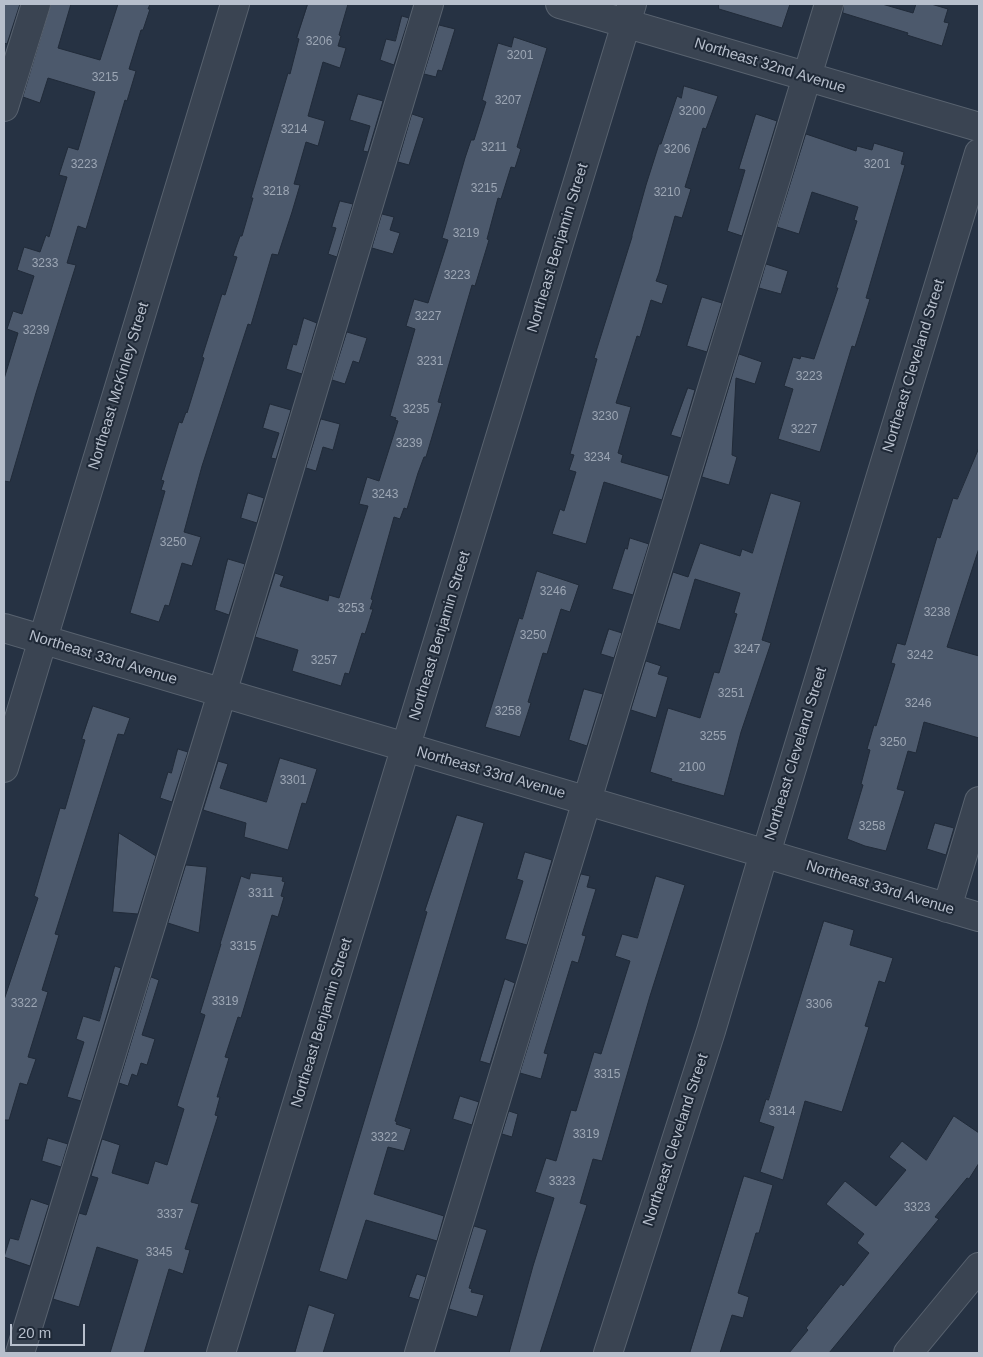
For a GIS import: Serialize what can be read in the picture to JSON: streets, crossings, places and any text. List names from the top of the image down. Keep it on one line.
{"streets":{"street":["Northeast 32nd Avenue","Northeast Benjamin Street","Northeast Cleveland Street","Northeast McKinley Street","Northeast 33rd Avenue"]},"crossings":[["Northeast 32nd Avenue","Northeast Benjamin Street"],["Northeast Benjamin Street","Northeast 33rd Avenue"],["Northeast Cleveland Street","Northeast 33rd Avenue"],["Northeast McKinley Street","Northeast 33rd Avenue"]],"house_numbers":["3206","3201","3215","3207","3200","3214","3211","3206","3223","3201","3215","3218","3210","3219","3233","3223","3227","3239","3231","3223","3235","3230","3227","3239","3234","3243","3250","3246","3253","3238","3250","3247","3242","3257","3251","3246","3258","3255","3250","2100","3301","3258","3311","3315","3319","3322","3306","3315","3314","3319","3322","3323","3323","3337","3345"],"scale_bar":"20 m"}
